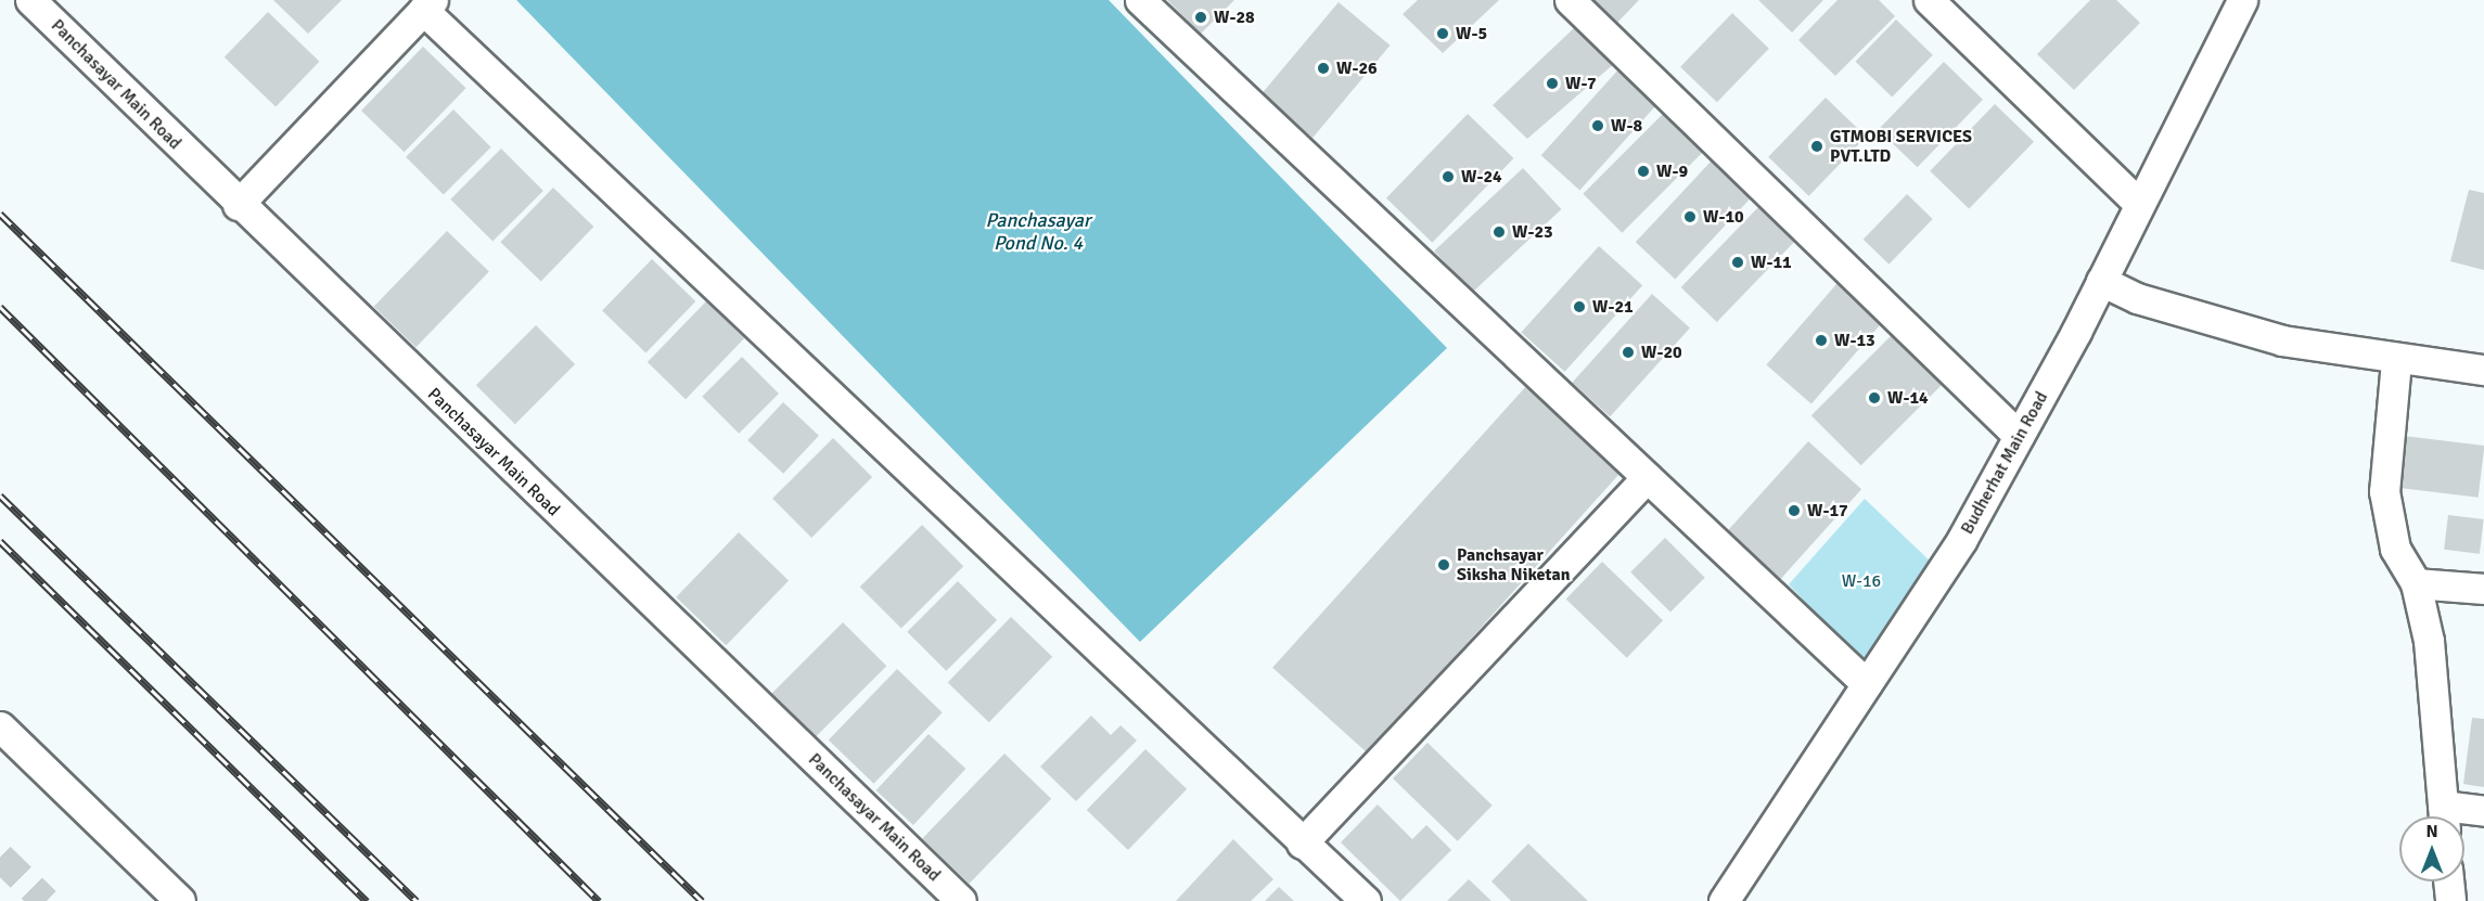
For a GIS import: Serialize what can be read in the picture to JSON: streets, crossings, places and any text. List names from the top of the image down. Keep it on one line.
{"streets":{"street":["Panchasayar Main Road","Budherhat Main Road"]},"water":["Panchasayar Pond No. 4"],"parks":["W-16"],"places":["W-28","W-5","W-26","W-7","W-8","GTMOBI SERVICES PVT.LTD","W-9","W-24","W-10","W-23","W-11","W-21","W-13","W-20","W-14","W-17","Panchsayar Siksha Niketan"],"north":"top"}
